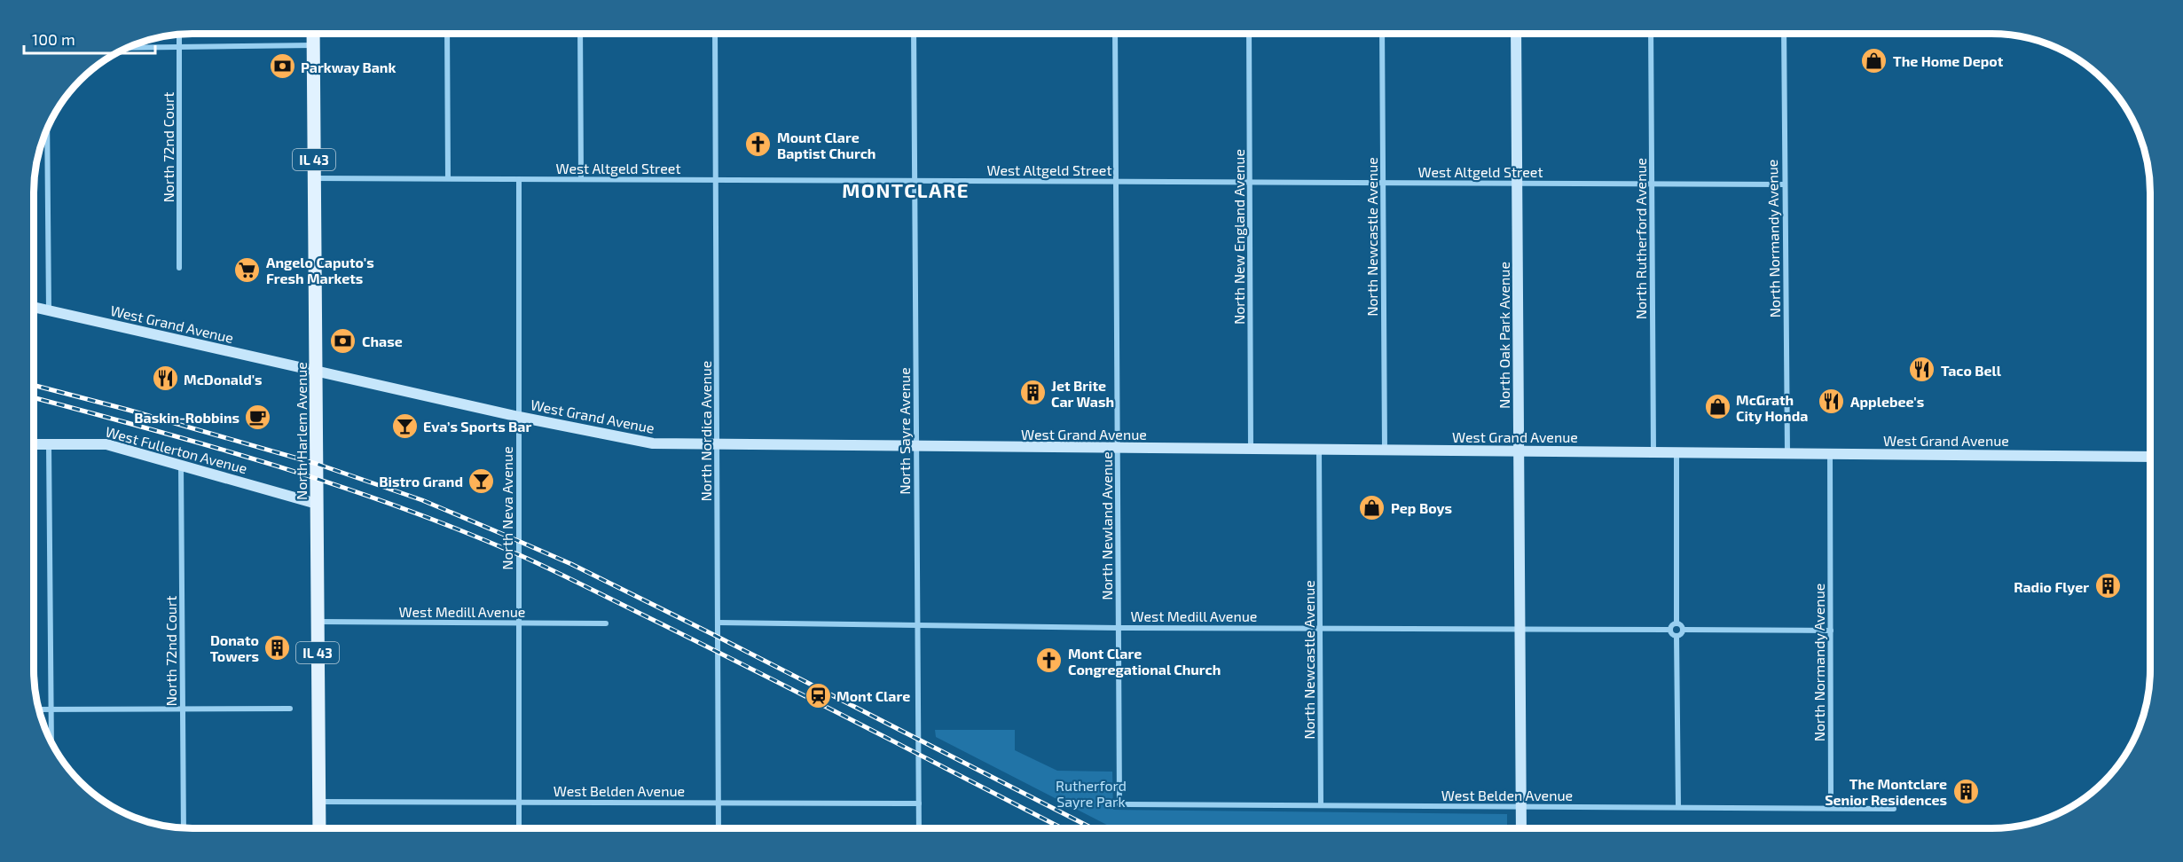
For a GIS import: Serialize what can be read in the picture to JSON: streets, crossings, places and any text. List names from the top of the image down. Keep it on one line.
{"streets":{"main road":["IL 43","West Grand Avenue","North Oak Park Avenue","North Harlem Avenue","West Fullerton Avenue"],"street":["North 72nd Court","West Altgeld Street","North New England Avenue","North Newcastle Avenue","North Rutherford Avenue","North Normandy Avenue","North Nordica Avenue","North Sayre Avenue","North Neva Avenue","North Newland Avenue","West Medill Avenue","West Belden Avenue"]},"crossings":[["North 72nd Court","West Fullerton Avenue"],["West Altgeld Street","North New England Avenue"],["West Altgeld Street","North Newcastle Avenue"],["West Altgeld Street","North Rutherford Avenue"],["West Altgeld Street","North Normandy Avenue"],["West Altgeld Street","North Oak Park Avenue"],["West Altgeld Street","North Harlem Avenue"],["West Altgeld Street","North Nordica Avenue"],["West Altgeld Street","North Sayre Avenue"],["West Altgeld Street","North Neva Avenue"],["West Altgeld Street","North Newland Avenue"],["North New England Avenue","West Grand Avenue"],["North Newcastle Avenue","West Grand Avenue"],["North Newcastle Avenue","West Medill Avenue"],["North Newcastle Avenue","West Belden Avenue"],["North Rutherford Avenue","West Grand Avenue"],["North Normandy Avenue","West Grand Avenue"],["North Normandy Avenue","West Belden Avenue"],["West Grand Avenue","North Oak Park Avenue"],["West Grand Avenue","North Harlem Avenue"],["West Grand Avenue","North Nordica Avenue"],["West Grand Avenue","North Sayre Avenue"],["West Grand Avenue","North Neva Avenue"],["West Grand Avenue","North Newland Avenue"],["North Oak Park Avenue","West Medill Avenue"],["North Oak Park Avenue","West Belden Avenue"],["North Harlem Avenue","West Fullerton Avenue"],["North Harlem Avenue","West Medill Avenue"],["North Harlem Avenue","West Belden Avenue"],["North Nordica Avenue","West Medill Avenue"],["North Nordica Avenue","West Belden Avenue"],["North Sayre Avenue","West Medill Avenue"],["North Sayre Avenue","West Belden Avenue"],["North Neva Avenue","West Medill Avenue"],["North Neva Avenue","West Belden Avenue"],["North Newland Avenue","West Medill Avenue"],["North Newland Avenue","West Belden Avenue"]],"districts":["MONTCLARE"],"parks":["Rutherford Sayre Park"],"places":{"shop":["The Home Depot","McGrath City Honda","Pep Boys"],"bank":["Parkway Bank","Chase"],"church":["Mount Clare Baptist Church","Mont Clare Congregational Church"],"supermarket":["Angelo Caputo's Fresh Markets"],"restaurant":["Taco Bell","McDonald's","Applebee's"],"building":["Jet Brite Car Wash","Radio Flyer","Donato Towers","The Montclare Senior Residences"],"cafe":["Baskin-Robbins"],"bar":["Eva’s Sports Bar","Bistro Grand"],"station":["Mont Clare"]},"scale_bar":"100 m"}
